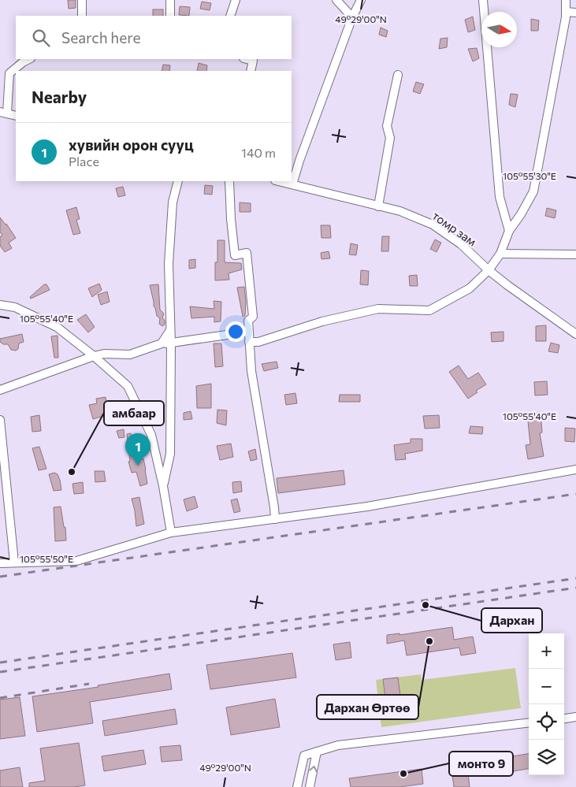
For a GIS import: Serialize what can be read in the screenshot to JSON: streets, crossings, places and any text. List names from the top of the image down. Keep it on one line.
{"streets":{"street":["томр зам"]},"places":["амбаар","Дархан","Дархан Өртөө","монто 9"],"north":"right","page":{"search":"Search here","heading":"Nearby","list":[{"mark":"1","name":"хувийн орон сууц","note":"Place","value":"140 m"}],"pins":"1","map_buttons":["+","−"]},"coordinates":["49°29'00\"N","105°55'30\"E","105°55'40\"E","105°55'50\"E"]}
